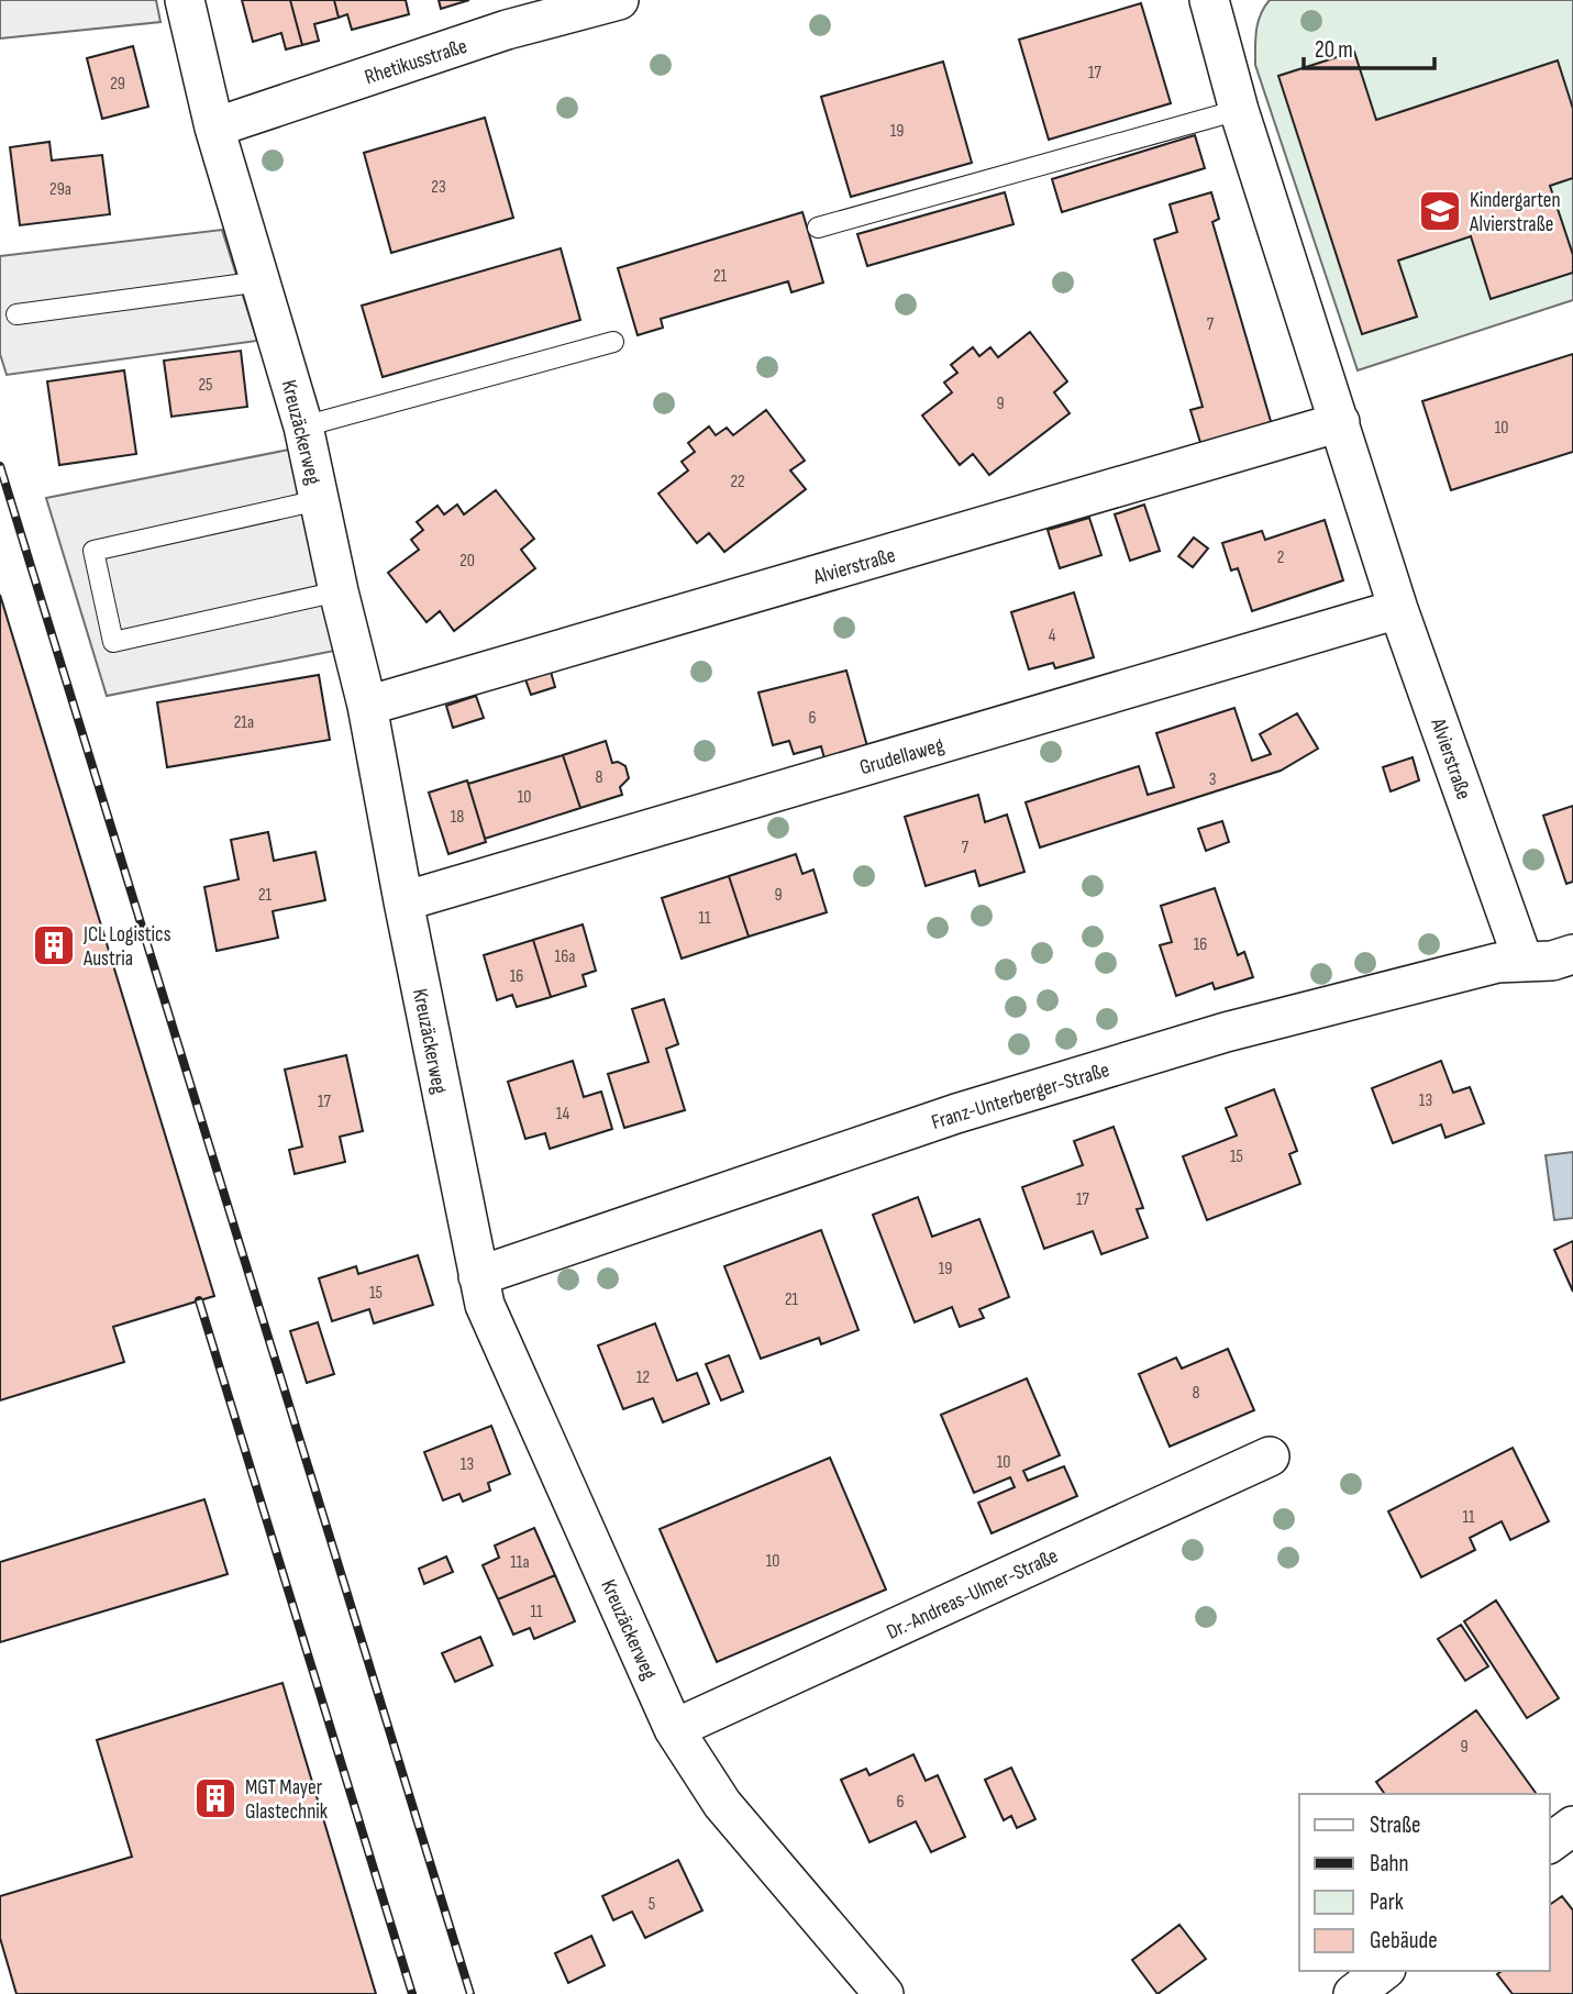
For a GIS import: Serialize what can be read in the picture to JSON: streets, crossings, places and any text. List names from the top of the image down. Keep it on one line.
{"streets":{"street":["Rhetikusstraße","Kreuzäckerweg","Alvierstraße","Grudellaweg","Franz-Unterberger-Straße","Dr.-Andreas-Ulmer-Straße"]},"crossings":[["Rhetikusstraße","Kreuzäckerweg"],["Kreuzäckerweg","Alvierstraße"],["Kreuzäckerweg","Grudellaweg"],["Kreuzäckerweg","Franz-Unterberger-Straße"],["Kreuzäckerweg","Dr.-Andreas-Ulmer-Straße"],["Alvierstraße","Grudellaweg"],["Alvierstraße","Franz-Unterberger-Straße"]],"places":{"school or university":["Kindergarten Alvierstraße"],"building":["JCL Logistics Austria","MGT Mayer Glastechnik"]},"house_numbers":["17","29","19","23","29a","21","7","25","9","10","22","2","20","4","6","21a","8","3","10","18","7","21","9","11","16","16a","16","13","17","14","15","17","19","15","21","12","8","10","13","11","10","11a","11","9","6","5"],"legend":["Straße","Bahn","Park","Gebäude"],"scale_bar":"20 m"}
